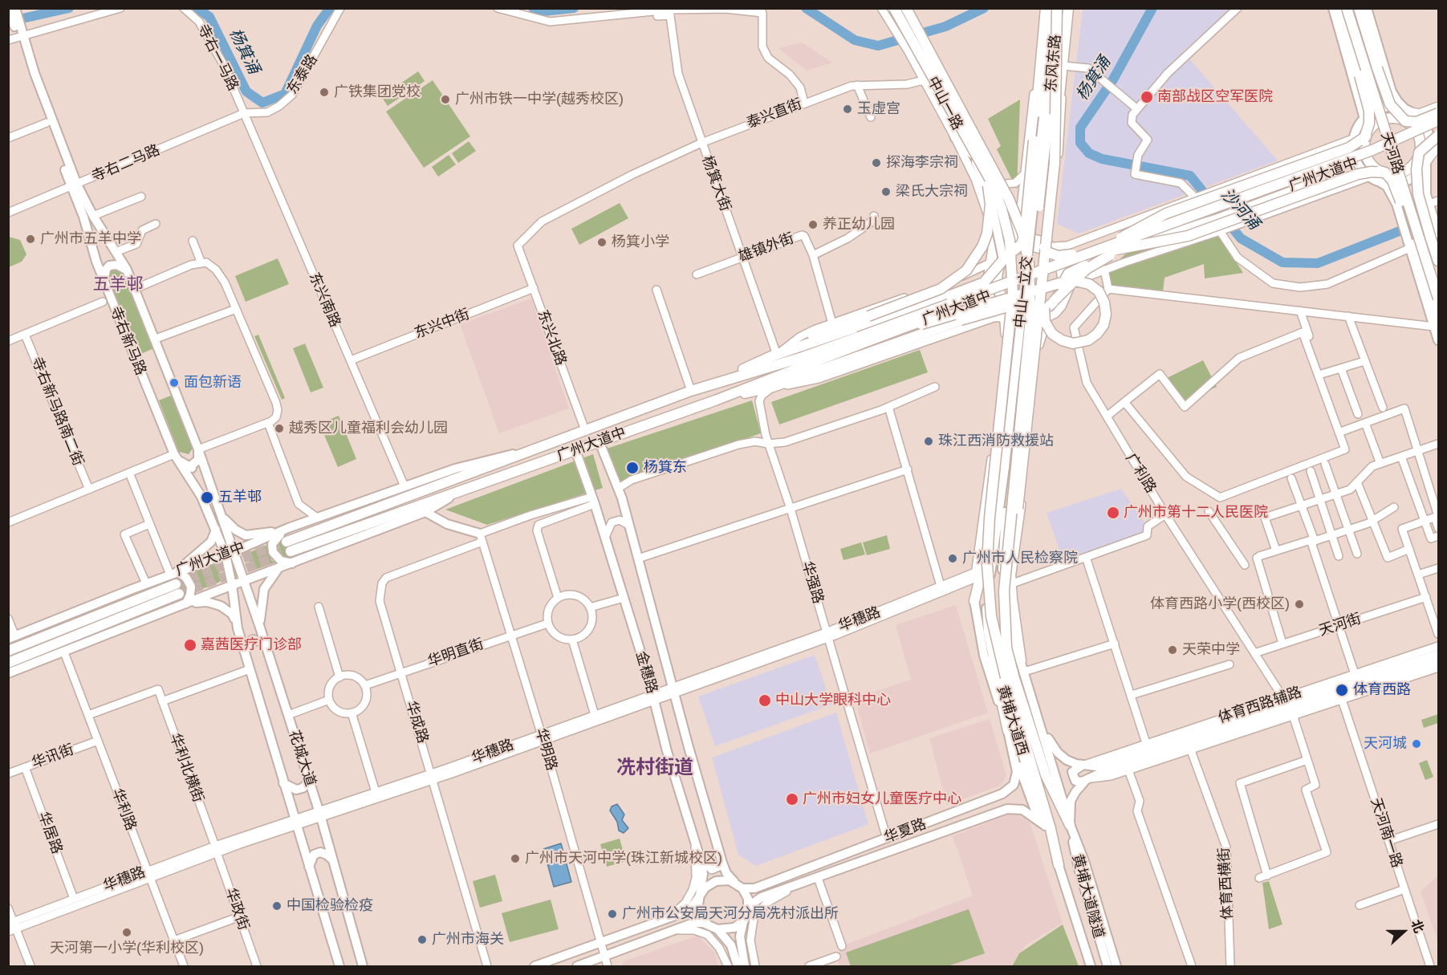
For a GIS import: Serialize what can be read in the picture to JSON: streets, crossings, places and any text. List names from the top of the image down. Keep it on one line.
{"streets":{"highway":["天河路","广州大道中"],"main road":["东风东路","中山一路","中山一立交","寺右新马路","金穗路","黄埔大道西","花城大道","华夏路","黄埔大道隧道"],"street":["寺右一马路","东泰路","泰兴直街","寺右二马路","杨箕大街","雄镇外街","东兴南路","东兴中街","东兴北路","寺右新马路南二街","广利路","华强路","华穗路","天河街","华明直街","华成路","华明路","华讯街","华利北横街","华利路","华居路","天河南一路","体育西横街","华政街"]},"crossings":[["寺右一马路","东泰路"],["寺右一马路","寺右二马路"],["寺右一马路","东兴南路"],["东风东路","中山一立交"],["东泰路","寺右二马路"],["东泰路","东兴南路"],["泰兴直街","杨箕大街"],["泰兴直街","东兴北路"],["寺右二马路","东兴南路"],["寺右二马路","寺右新马路"],["广州大道中","东兴南路"],["广州大道中","东兴北路"],["广州大道中","寺右新马路"],["广州大道中","金穗路"],["广州大道中","花城大道"],["广州大道中","华利路"],["杨箕大街","雄镇外街"],["中山一立交","黄埔大道西"],["东兴南路","东兴中街"],["东兴中街","东兴北路"],["寺右新马路","花城大道"],["广利路","天河街"],["华强路","华穗路"],["华强路","华夏路"],["华穗路","金穗路"],["华穗路","华成路"],["华穗路","华明路"],["华穗路","花城大道"],["华穗路","华利北横街"],["华穗路","华利路"],["华穗路","华居路"],["华穗路","华政街"],["华明直街","华成路"],["华明直街","华明路"],["金穗路","华夏路"],["黄埔大道西","华夏路"],["黄埔大道西","黄埔大道隧道"],["华成路","华明路"],["华讯街","华利路"],["华讯街","华居路"],["华利北横街","华利路"],["华利北横街","华政街"]],"districts":["五羊邨","冼村街道"],"water":["杨箕涌","沙河涌"],"places":["广铁集团党校","南部战区空军医院","广州市铁一中学(越秀校区)","玉虛宫","探海李宗祠","梁氏大宗祠","养正幼儿园","广州市五羊中学","杨箕小学","面包新语","越秀区儿童福利会幼儿园","珠江西消防救援站","杨箕东","五羊邨","广州市第十二人民医院","广州市人民检察院","体育西路小学(西校区)","嘉茜医疗门诊部","天荣中学","体育西路","中山大学眼科中心","天河城","广州市妇女儿童医疗中心","广州市天河中学(珠江新城校区)","中国检验检疫","广州市公安局天河分局冼村派出所","天河第一小学(华利校区)","广州市海关"],"north":"right"}
